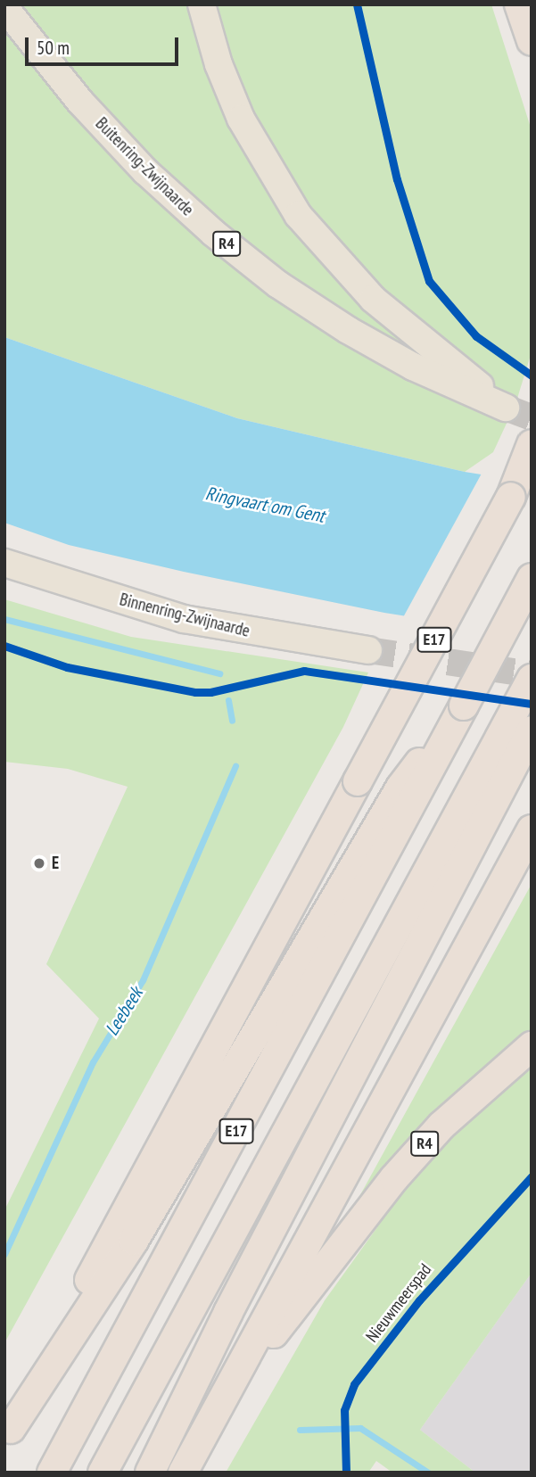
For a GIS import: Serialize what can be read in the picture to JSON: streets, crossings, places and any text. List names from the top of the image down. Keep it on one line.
{"streets":{"highway":["Buitenring-Zwijnaarde","R4","Binnenring-Zwijnaarde","E17"],"cycle path":["Nieuwmeerspad"]},"water":["Ringvaart om Gent","Leebeek"],"places":["E"],"scale_bar":"50 m"}
